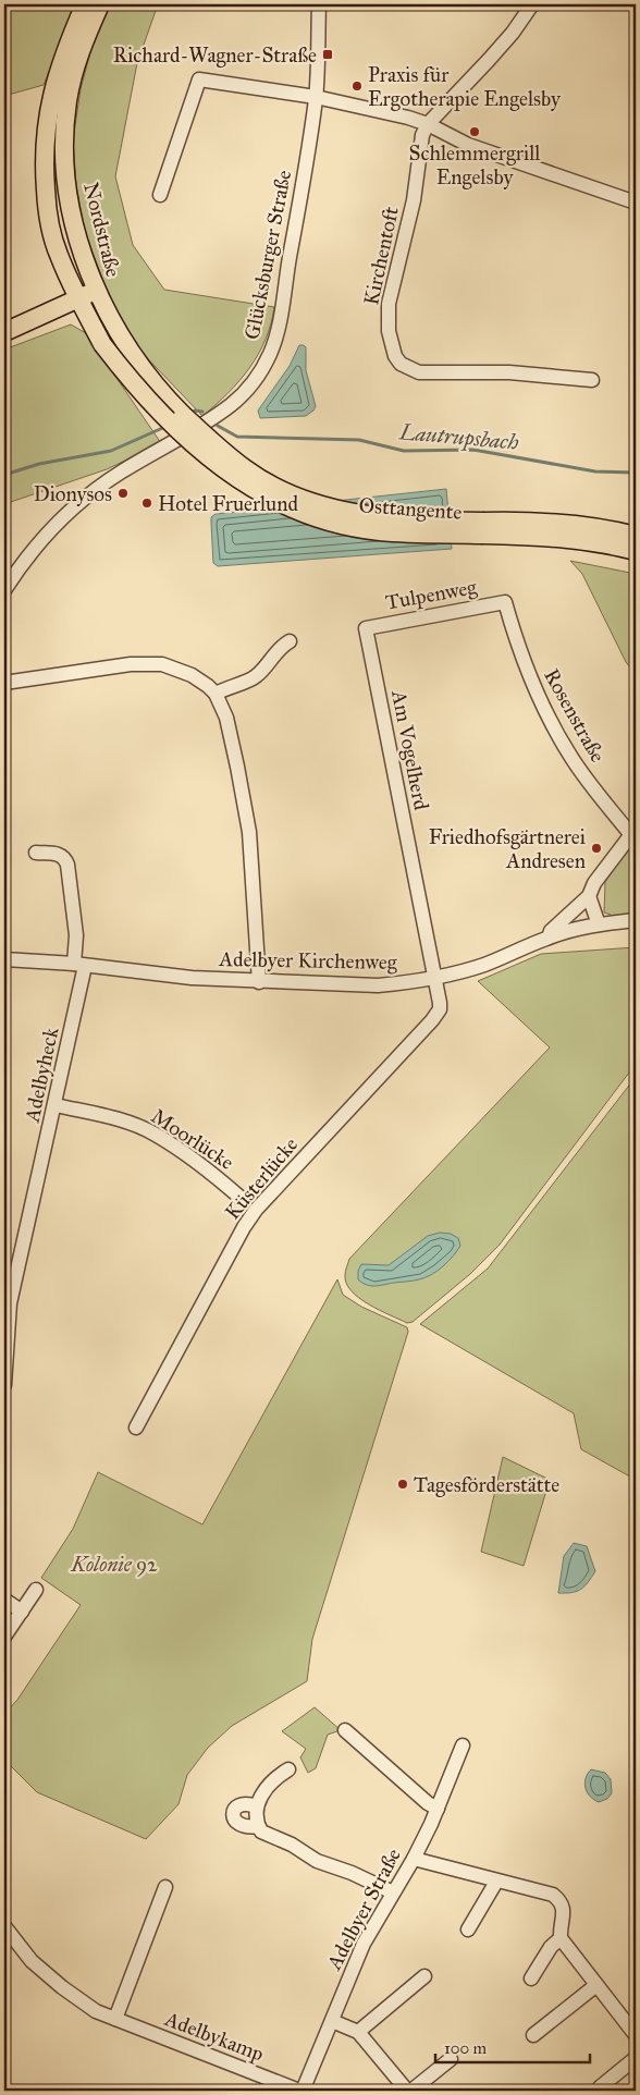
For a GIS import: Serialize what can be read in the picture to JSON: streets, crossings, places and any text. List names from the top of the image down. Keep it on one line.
{"streets":{"main road":["Nordstraße","Osttangente"],"street":["Glücksburger Straße","Kirchentoft","Tulpenweg","Rosenstraße","Am Vogelherd","Adelbyer Kirchenweg","Adelbyheck","Moorlücke","Küsterlücke","Adelbyer Straße","Adelbykamp"]},"crossings":[["Nordstraße","Osttangente"],["Tulpenweg","Rosenstraße"],["Tulpenweg","Am Vogelherd"],["Am Vogelherd","Adelbyer Kirchenweg"],["Am Vogelherd","Küsterlücke"],["Adelbyer Kirchenweg","Adelbyheck"],["Adelbyer Kirchenweg","Küsterlücke"],["Adelbyheck","Moorlücke"],["Adelbyer Straße","Adelbykamp"]],"water":["Lautrupsbach"],"parks":["Kolonie 92"],"places":{"transit":["Richard-Wagner-Straße"],"other":["Praxis für Ergotherapie Engelsby","Schlemmergrill Engelsby","Dionysos","Hotel Fruerlund","Friedhofsgärtnerei Andresen","Tagesförderstätte"]},"scale_bar":"100 m"}
